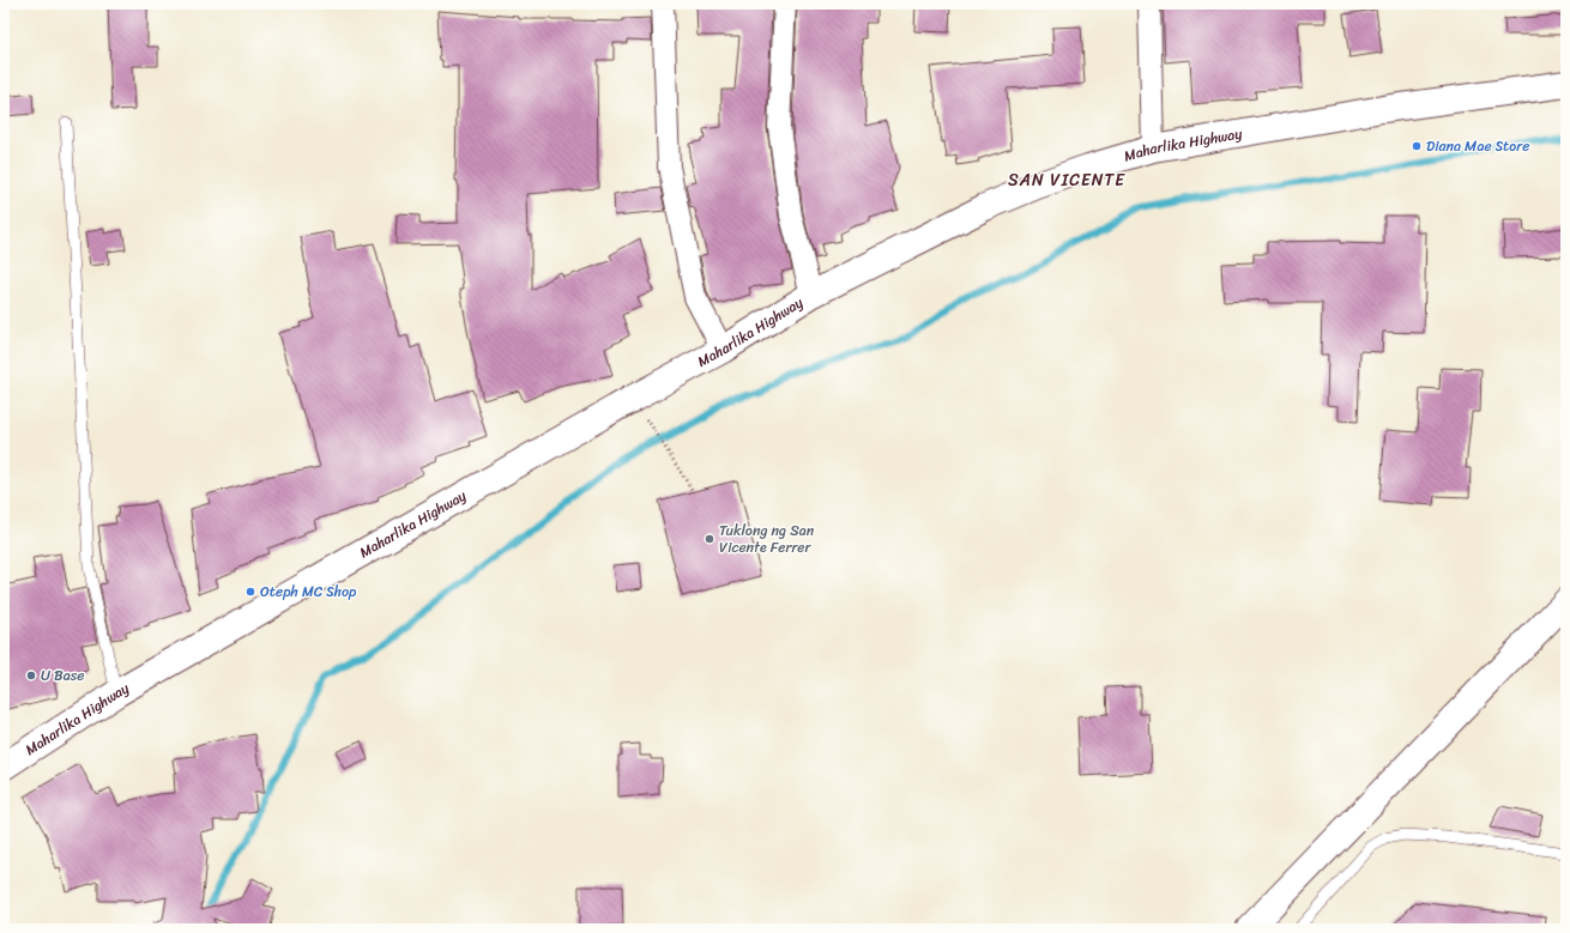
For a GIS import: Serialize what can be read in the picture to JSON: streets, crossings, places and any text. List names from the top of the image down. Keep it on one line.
{"streets":{"main road":["Maharlika Highway"]},"districts":["SAN VICENTE"],"places":["Diana Mae Store","Tuklong ng San Vicente Ferrer","Oteph MC Shop","U Base"]}
